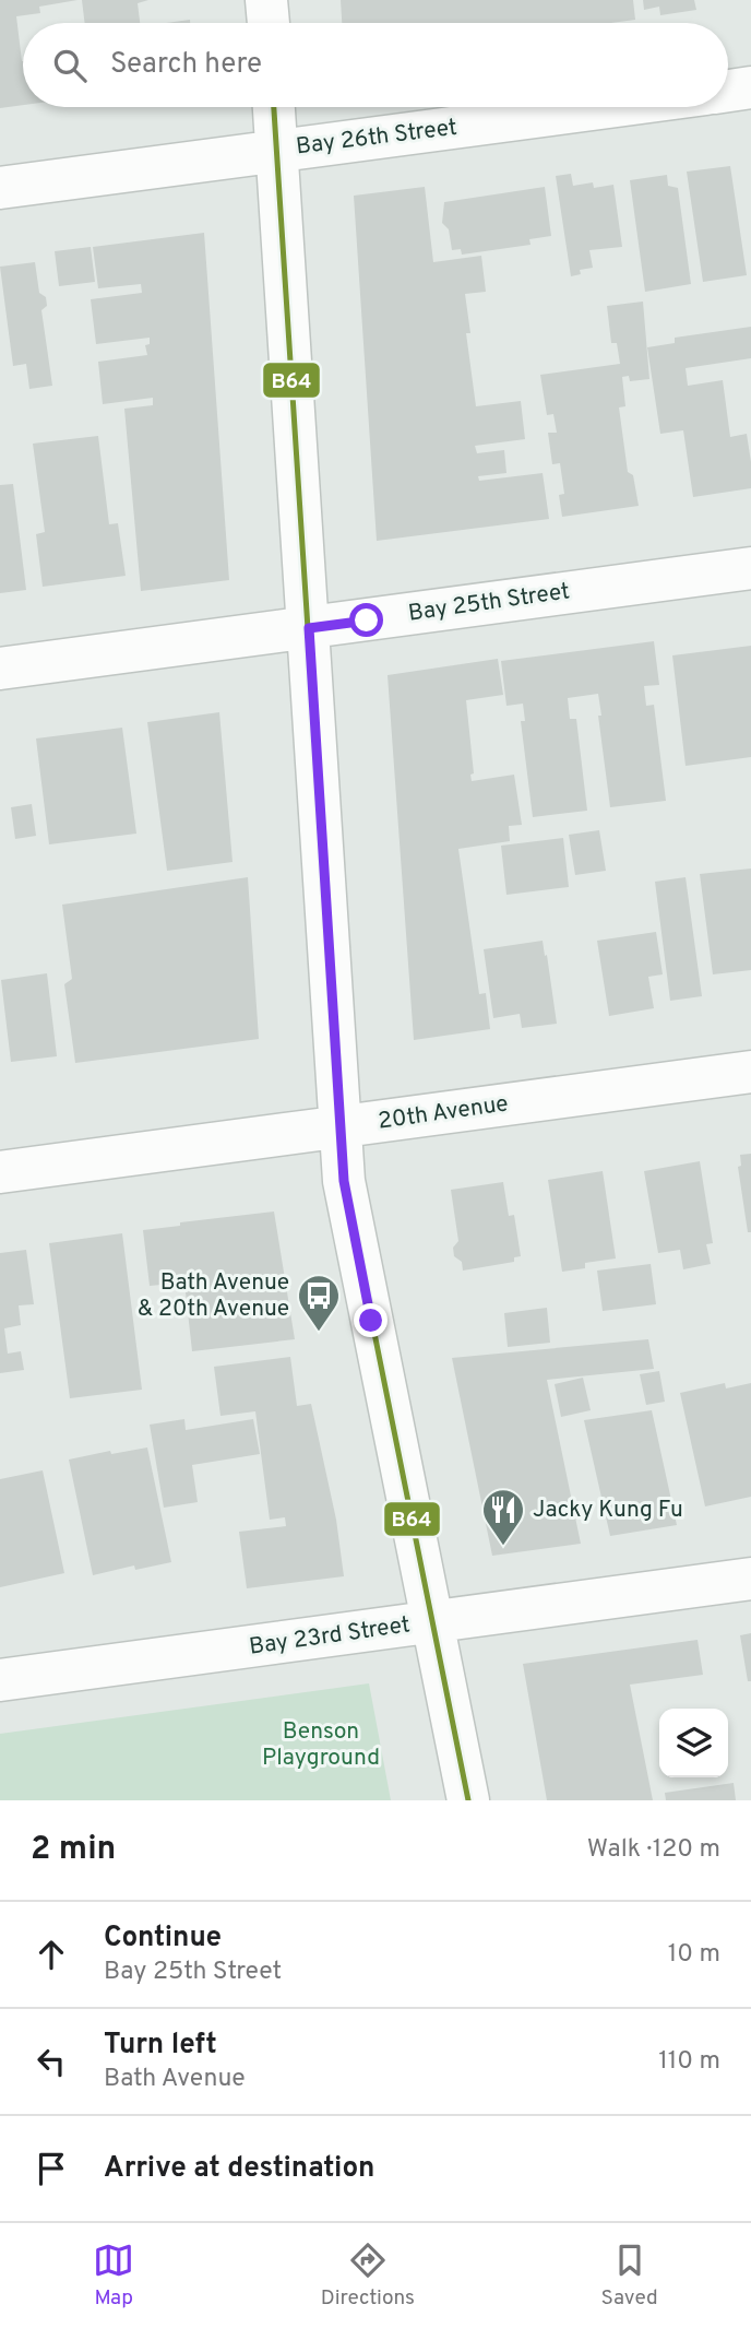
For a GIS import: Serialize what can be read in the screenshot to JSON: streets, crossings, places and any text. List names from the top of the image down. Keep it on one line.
{"streets":{"street":["Bay 26th Street","Bay 25th Street","20th Avenue","Bay 23rd Street"]},"parks":["Benson Playground"],"places":{"bus stop":["Bath Avenue & 20th Avenue"],"restaurant":["Jacky Kung Fu"]},"lines":["transit line B64"],"page":{"search":"Search here","heading":["2 min","Walk · 120 m"],"list":[["Continue","Bay 25th Street","10 m"],["Turn left","Bath Avenue","110 m"],"Arrive at destination"],"nav":["Map","Directions","Saved"]}}
